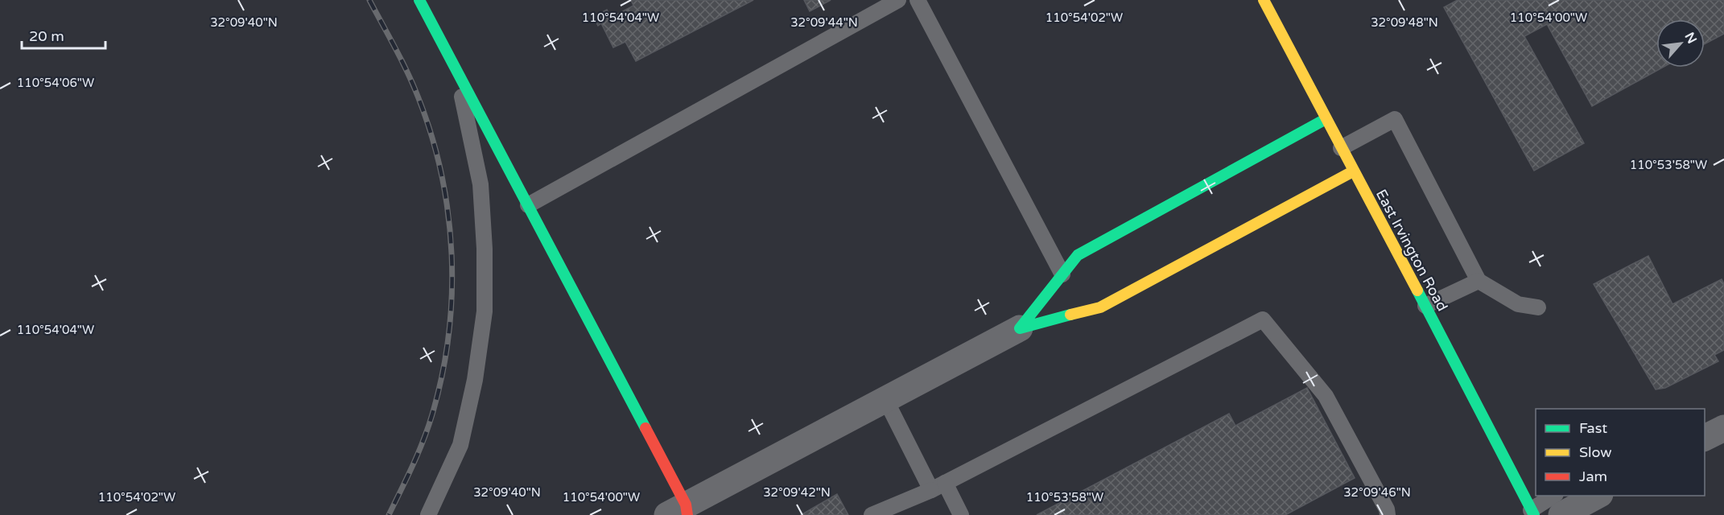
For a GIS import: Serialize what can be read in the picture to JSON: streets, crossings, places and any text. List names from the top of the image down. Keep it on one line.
{"streets":{"street":["East Irvington Road"]},"legend":["Fast","Slow","Jam"],"scale_bar":"20 m","north":"top right","coordinates":["110°54'04\"W","110°54'02\"W","110°54'00\"W","32°09'40\"N","32°09'44\"N","32°09'48\"N","110°54'06\"W","110°53'58\"W","32°09'42\"N","32°09'46\"N"]}
